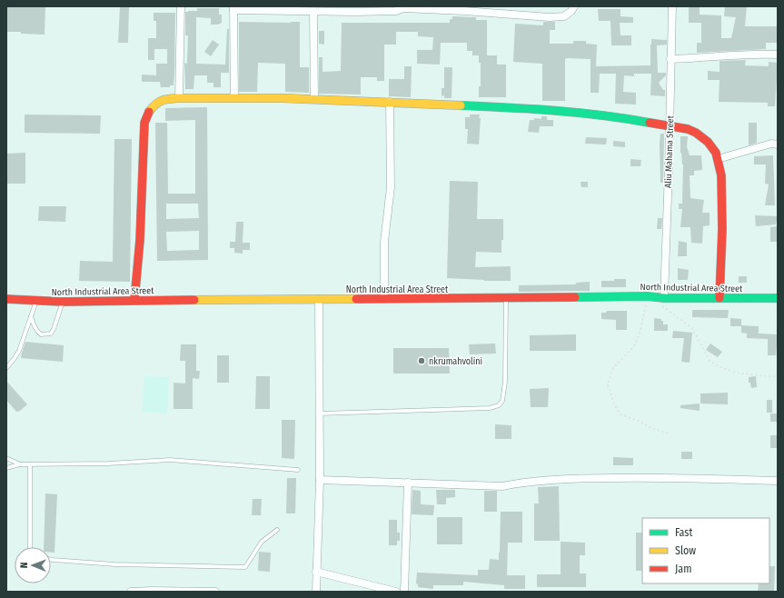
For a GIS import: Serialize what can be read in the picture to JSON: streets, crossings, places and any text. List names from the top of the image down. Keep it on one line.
{"streets":{"street":["Aliu Mahama Street","North Industrial Area Street"]},"crossings":[["Aliu Mahama Street","North Industrial Area Street"]],"places":["nkrumahvolini"],"legend":["Fast","Slow","Jam"],"north":"left"}
